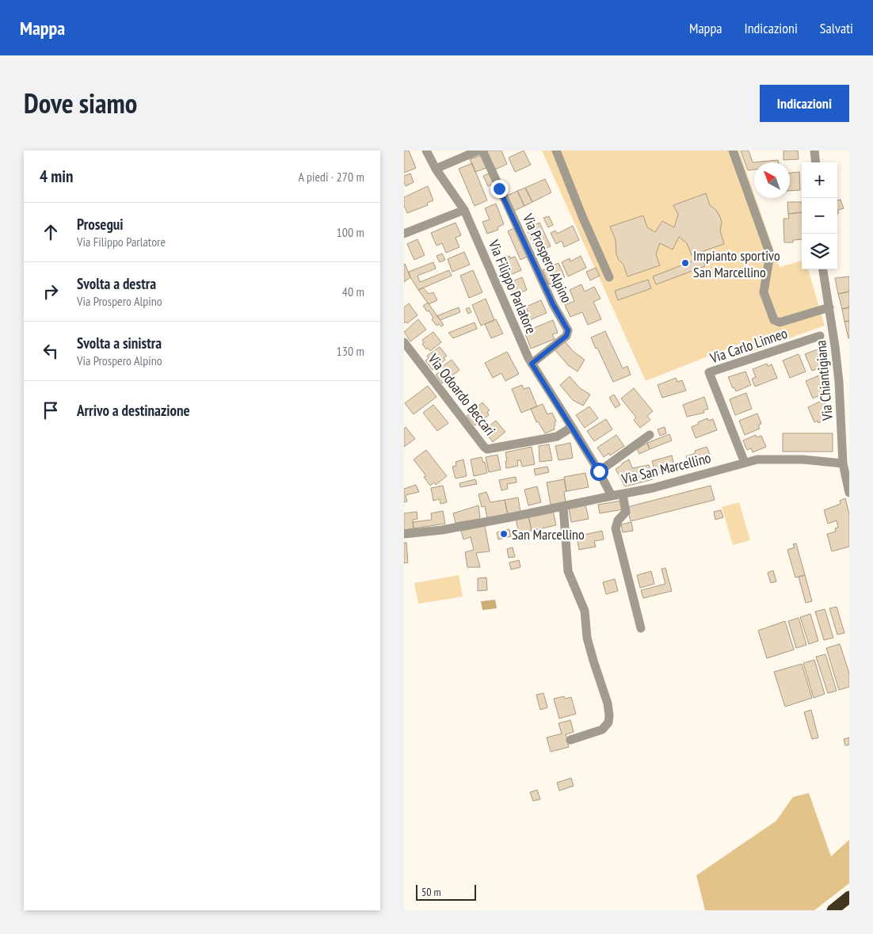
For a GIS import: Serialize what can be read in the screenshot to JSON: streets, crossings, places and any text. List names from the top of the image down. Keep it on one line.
{"streets":{"street":["Via Prospero Alpino","Via Filippo Parlatore","Via Carlo Linneo","Via Chiantigiana","Via Odoardo Beccari","Via San Marcellino"]},"crossings":[["Via Prospero Alpino","Via Filippo Parlatore"],["Via Filippo Parlatore","Via Odoardo Beccari"],["Via Filippo Parlatore","Via San Marcellino"],["Via Carlo Linneo","Via San Marcellino"],["Via Chiantigiana","Via San Marcellino"]],"places":["Impianto sportivo San Marcellino","San Marcellino"],"scale_bar":"50 m","north":"top left","page":{"header":"Mappa","nav":["Mappa","Indicazioni","Salvati"],"title":"Dove siamo","buttons":"Indicazioni","heading":["4 min","A piedi · 270 m"],"map_buttons":["+","−"],"list":[["Prosegui","Via Filippo Parlatore","100 m"],["Svolta a destra","Via Prospero Alpino","40 m"],["Svolta a sinistra","Via Prospero Alpino","130 m"],"Arrivo a destinazione"],"scale":"50 m"}}
